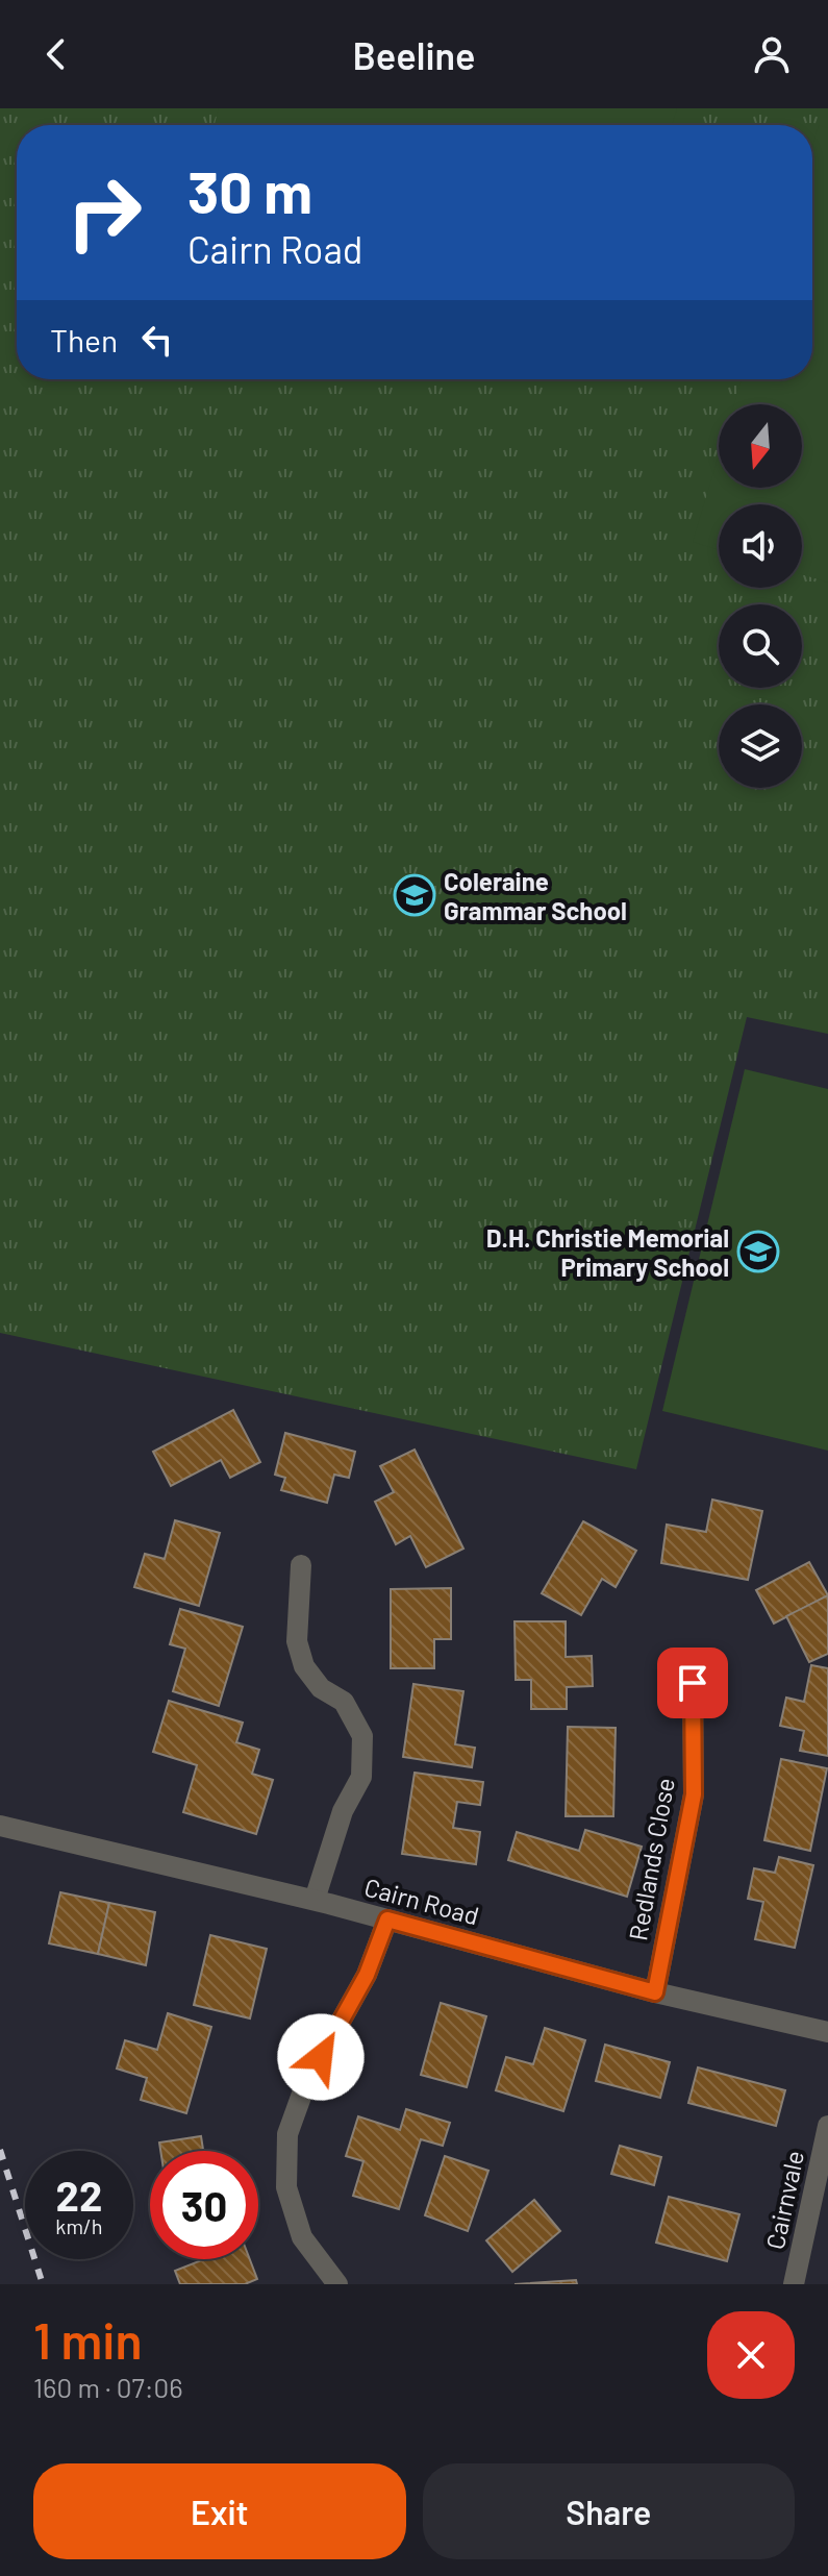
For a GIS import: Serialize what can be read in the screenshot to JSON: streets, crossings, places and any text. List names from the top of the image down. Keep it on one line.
{"streets":{"street":["Redlands Close","Cairn Road","Cairnvale"]},"crossings":[["Redlands Close","Cairn Road"]],"places":{"school or university":["Coleraine Grammar School","D.H. Christie Memorial Primary School"]},"north":"bottom","page":{"header":"Beeline","turn":["30 m","Cairn Road"],"then":"Then","speed":"22 km/h","limit":"30","heading":["1 min","160 m · 07:06"],"buttons":["Exit","Share"]}}
